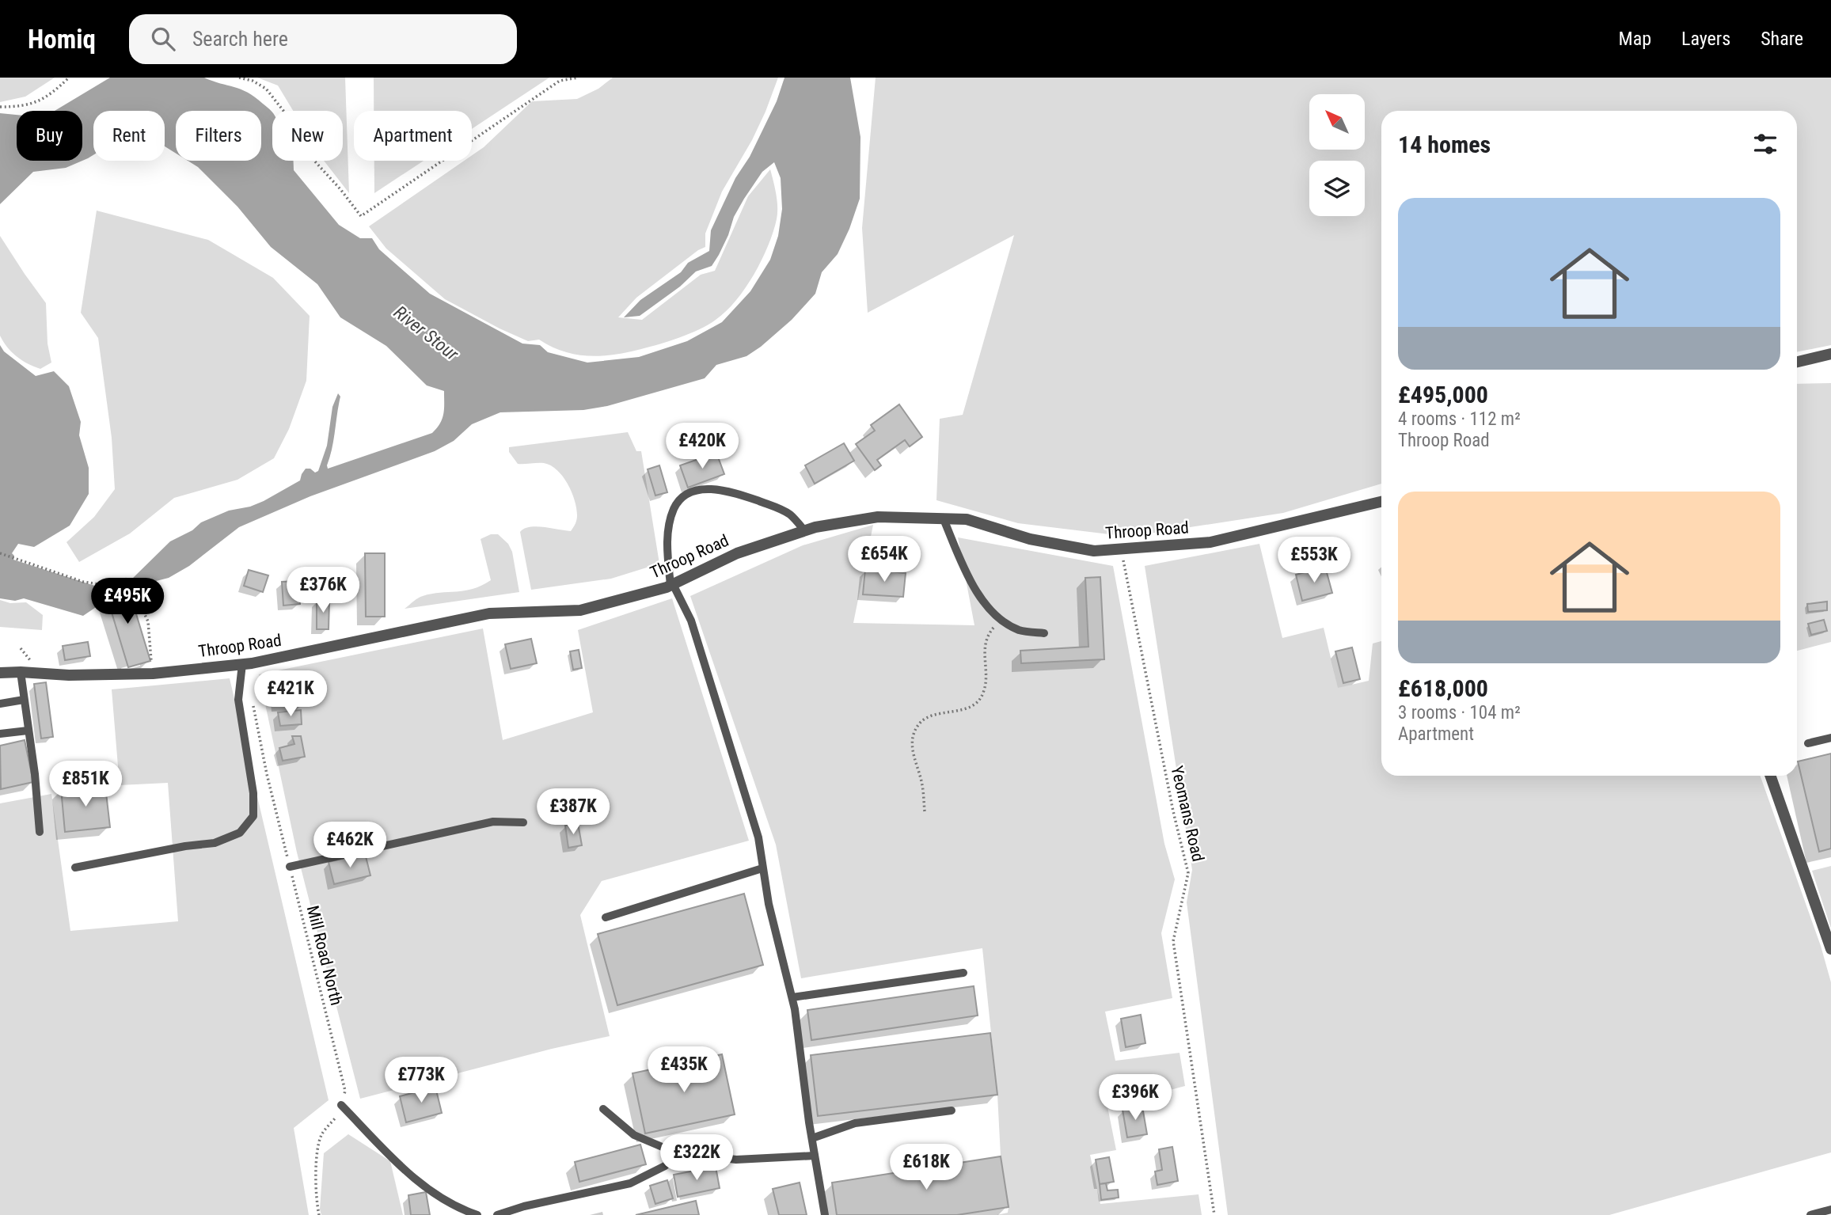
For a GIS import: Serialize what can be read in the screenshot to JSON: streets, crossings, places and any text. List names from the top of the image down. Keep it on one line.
{"streets":{"street":["Throop Road"],"path":["Yeomans Road","Mill Road North"]},"crossings":[["Throop Road","Yeomans Road"]],"water":["River Stour"],"north":"top left","page":{"header":"Homiq","search":"Search here","nav":["Map","Layers","Share"],"chip":["Buy","Rent","Filters","New","Apartment"],"heading":"14 homes","list":[{"name":"£495,000","note":"4 rooms · 112 m² · Throop Road"},{"name":"£618,000","note":"3 rooms · 104 m² · Apartment"}],"price":["£420K","£654K","£553K","£376K","£495K","£421K","£851K","£387K","£462K","£435K","£773K","£396K","£322K","£618K"]}}
